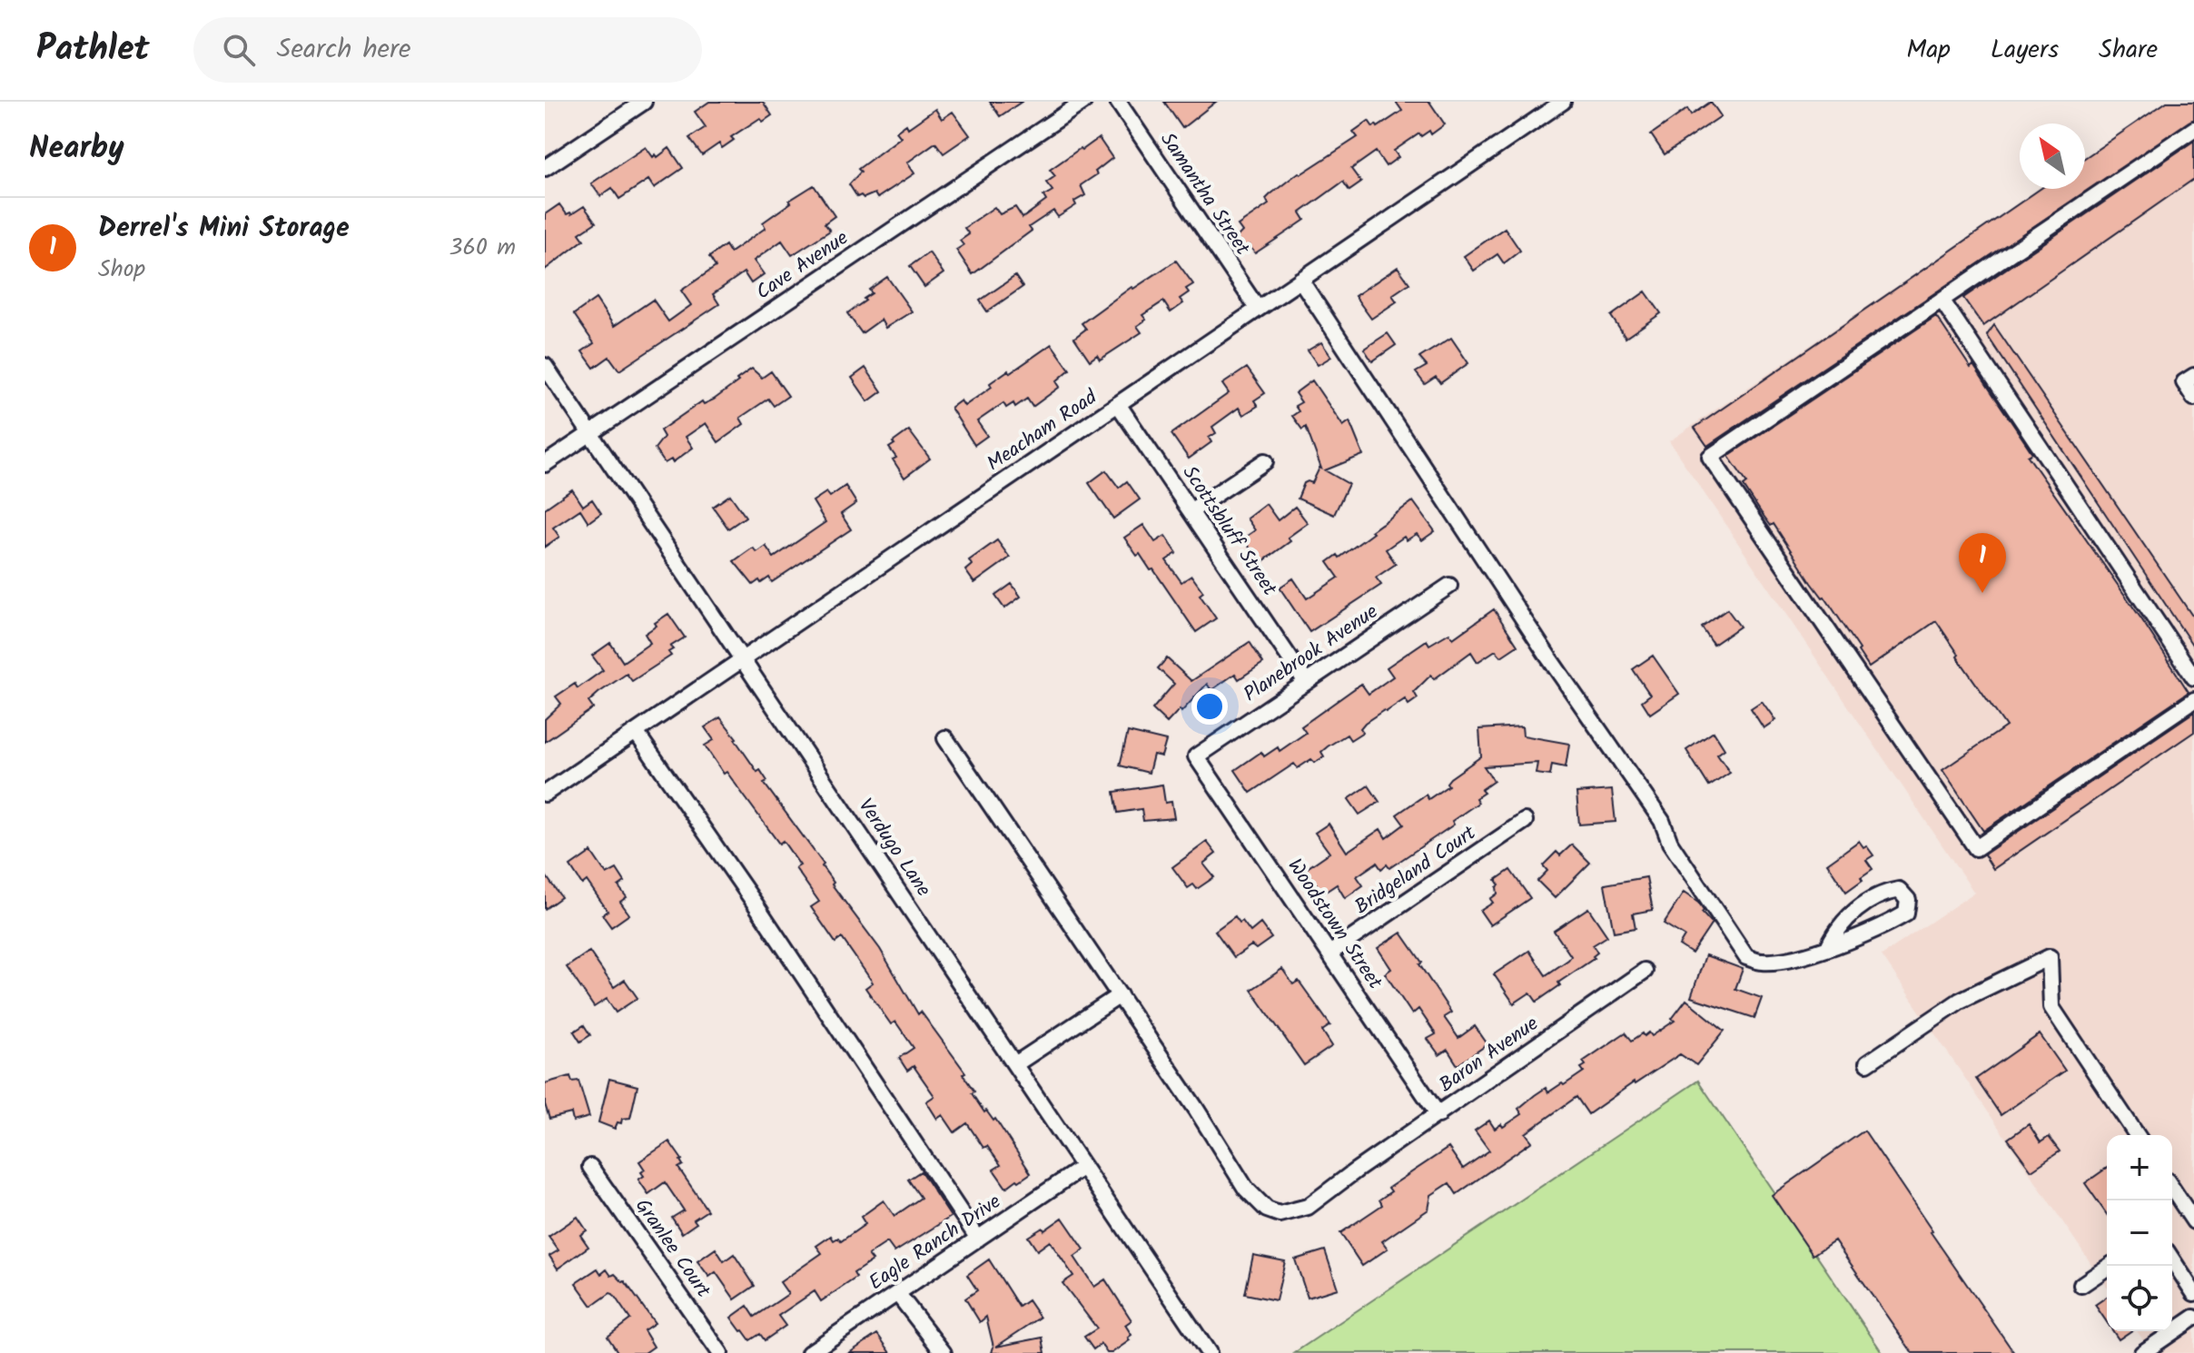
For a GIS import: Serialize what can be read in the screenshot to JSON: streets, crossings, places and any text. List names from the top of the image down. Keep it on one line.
{"streets":{"street":["Samantha Street","Cave Avenue","Meacham Road","Scottsbluff Street","Planebrook Avenue","Verdugo Lane","Bridgeland Court","Woodstown Street","Baron Avenue","Eagle Ranch Drive","Granlee Court"]},"crossings":[["Samantha Street","Meacham Road"],["Cave Avenue","Verdugo Lane"],["Meacham Road","Scottsbluff Street"],["Meacham Road","Verdugo Lane"],["Scottsbluff Street","Planebrook Avenue"],["Planebrook Avenue","Woodstown Street"],["Verdugo Lane","Eagle Ranch Drive"],["Bridgeland Court","Woodstown Street"],["Woodstown Street","Baron Avenue"]],"north":"top left","page":{"header":"Pathlet","search":"Search here","nav":["Map","Layers","Share"],"heading":"Nearby","list":[{"mark":"1","name":"Derrel's Mini Storage","note":"Shop","value":"360 m"}],"pins":"1","map_buttons":["+","−"]}}
